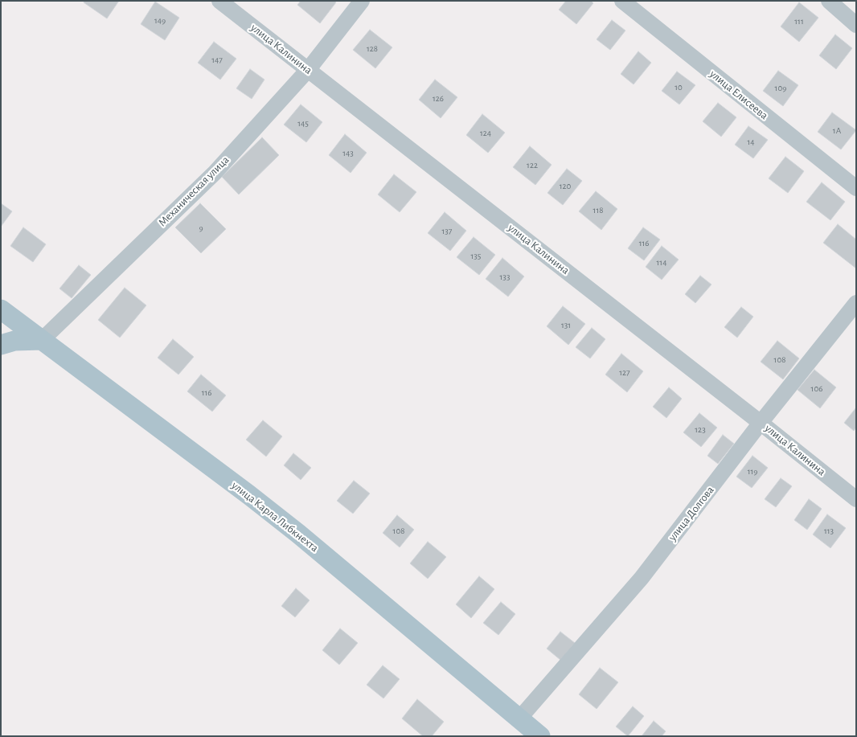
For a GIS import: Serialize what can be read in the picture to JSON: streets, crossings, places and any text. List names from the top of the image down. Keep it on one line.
{"streets":{"main road":["улица Карла Либкнехта"],"street":["улица Калинина","улица Елисеева","Механическая улица","улица Долгова"]},"crossings":[["улица Калинина","Механическая улица"],["улица Калинина","улица Долгова"],["Механическая улица","улица Карла Либкнехта"],["улица Долгова","улица Карла Либкнехта"]],"house_numbers":["149","111","128","147","10","109","126","145","1А","124","14","143","122","120","118","9","137","116","135","114","133","131","108","127","106","116","123","119","108","113"]}
